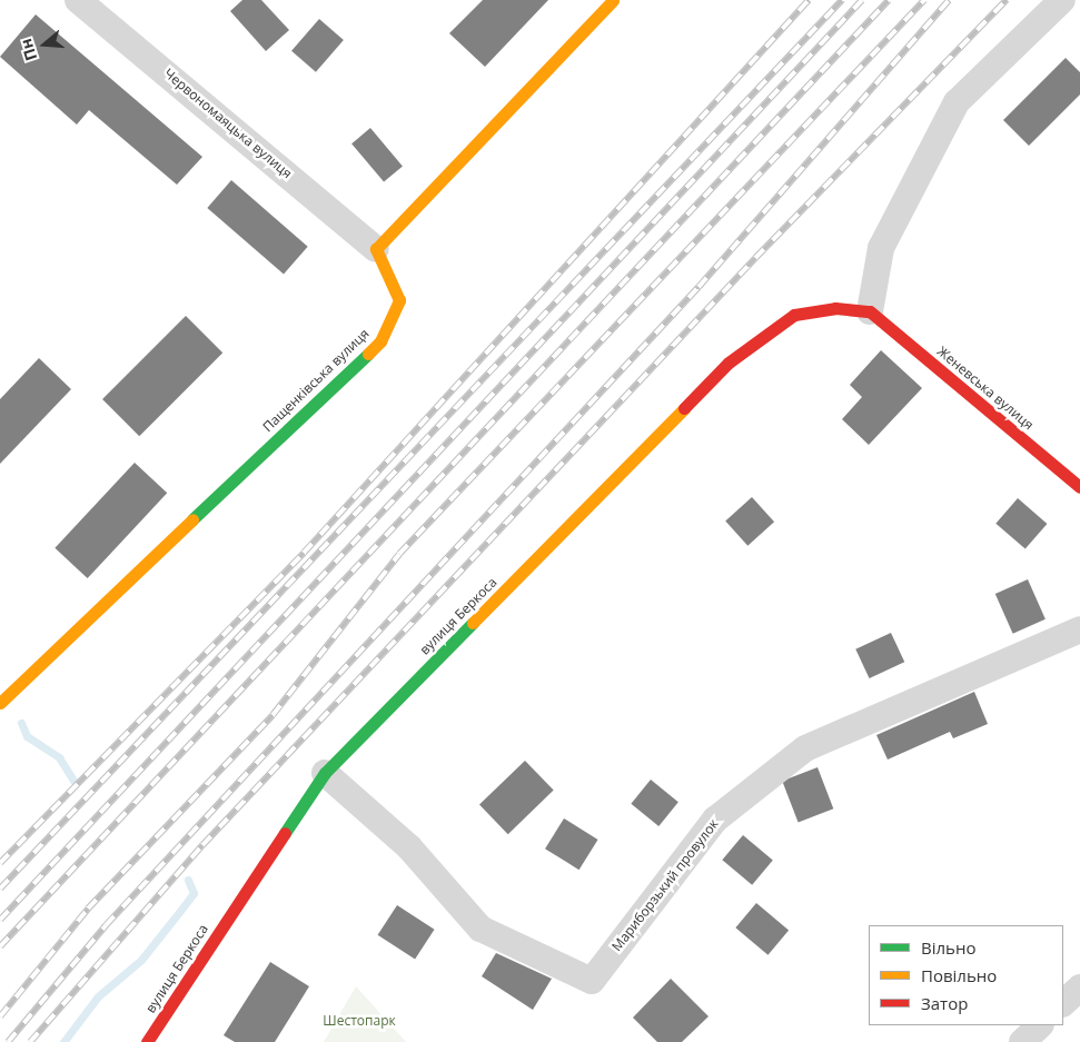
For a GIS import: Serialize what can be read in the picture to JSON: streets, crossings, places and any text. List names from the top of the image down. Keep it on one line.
{"streets":{"street":["Червономаяцька вулиця","Пащенківська вулиця","Женевська вулиця","вулиця Беркоса","Мариборзький провулок"]},"crossings":[["Червономаяцька вулиця","Пащенківська вулиця"],["Женевська вулиця","вулиця Беркоса"],["вулиця Беркоса","Мариборзький провулок"]],"parks":["Шестопарк"],"legend":["Вільно","Повільно","Затор"],"north":"left"}
